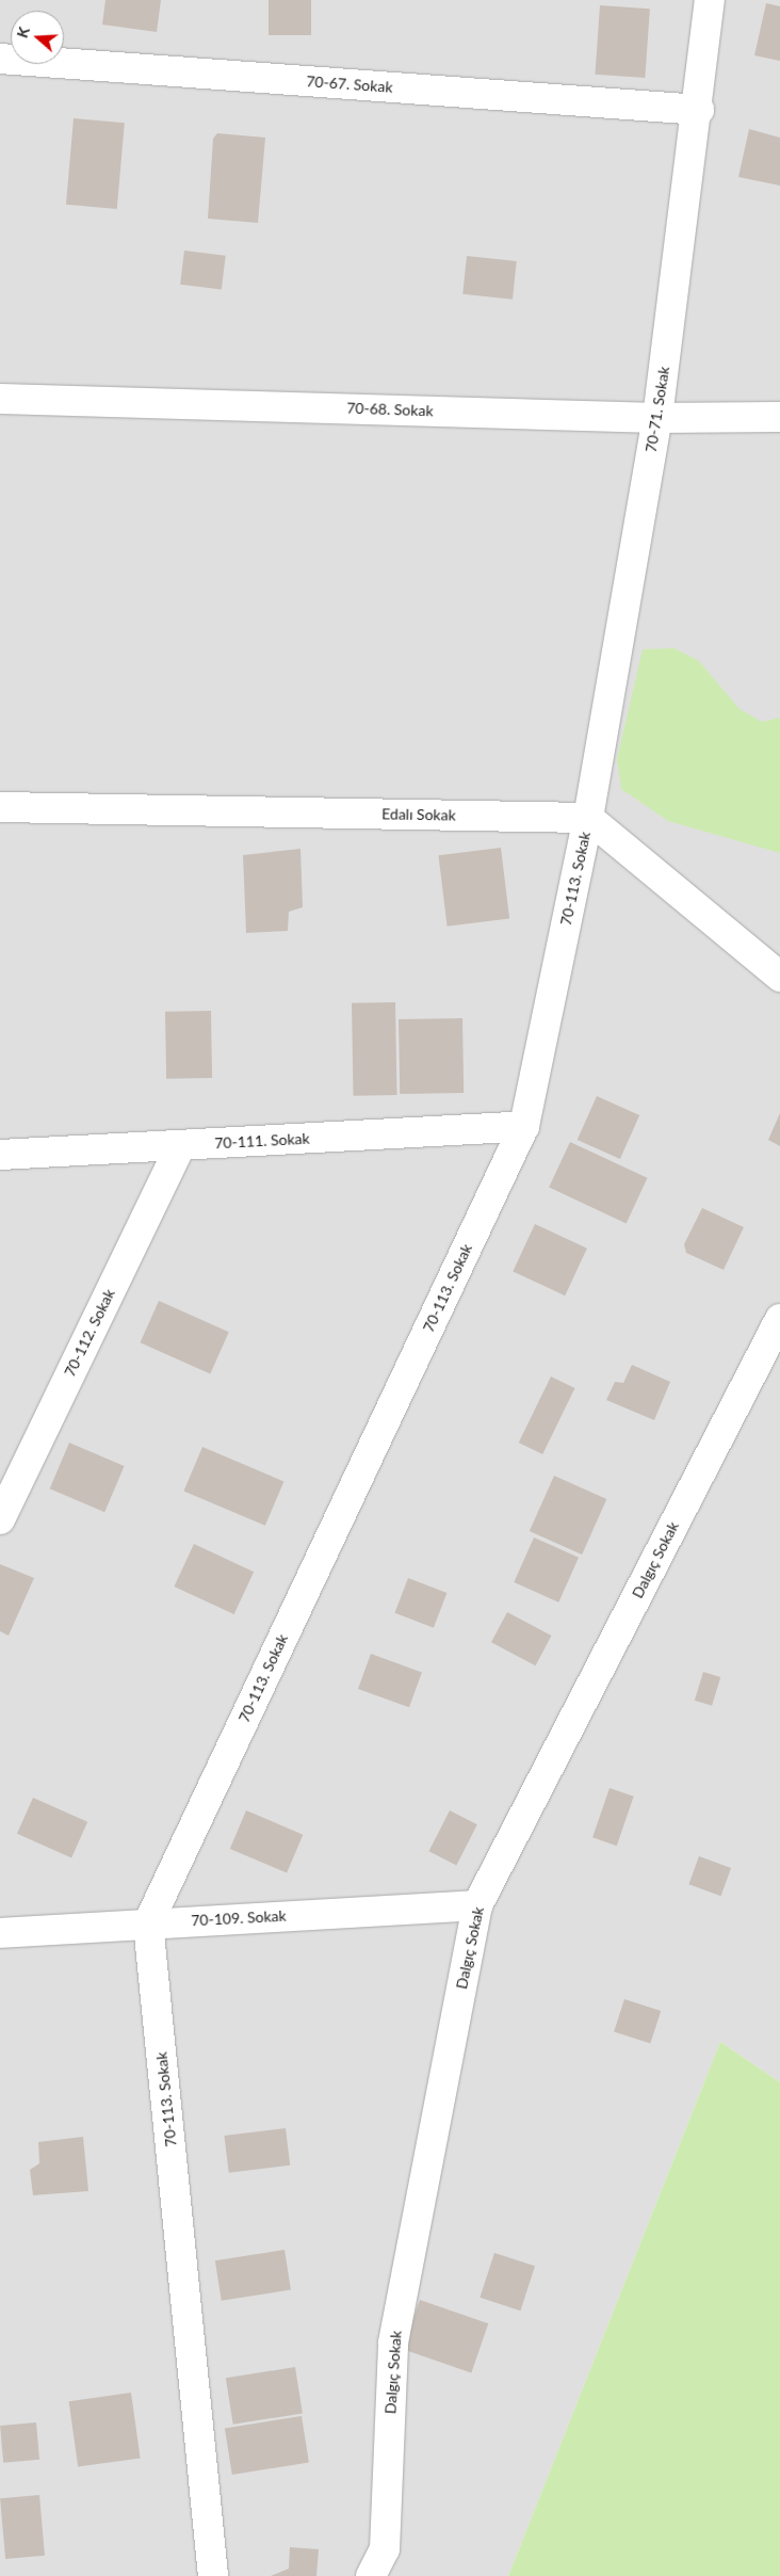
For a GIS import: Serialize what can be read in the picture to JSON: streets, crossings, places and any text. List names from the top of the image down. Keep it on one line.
{"streets":{"street":["70-67. Sokak","70-68. Sokak","70-71. Sokak","Edalı Sokak","70-113. Sokak","70-111. Sokak","70-112. Sokak","Dalgıç Sokak","70-109. Sokak"]},"crossings":[["70-67. Sokak","70-71. Sokak"],["70-68. Sokak","70-71. Sokak"],["70-71. Sokak","Edalı Sokak"],["70-71. Sokak","70-113. Sokak"],["Edalı Sokak","70-113. Sokak"],["70-113. Sokak","70-111. Sokak"],["70-113. Sokak","70-109. Sokak"],["70-111. Sokak","70-112. Sokak"],["Dalgıç Sokak","70-109. Sokak"]],"north":"left"}
